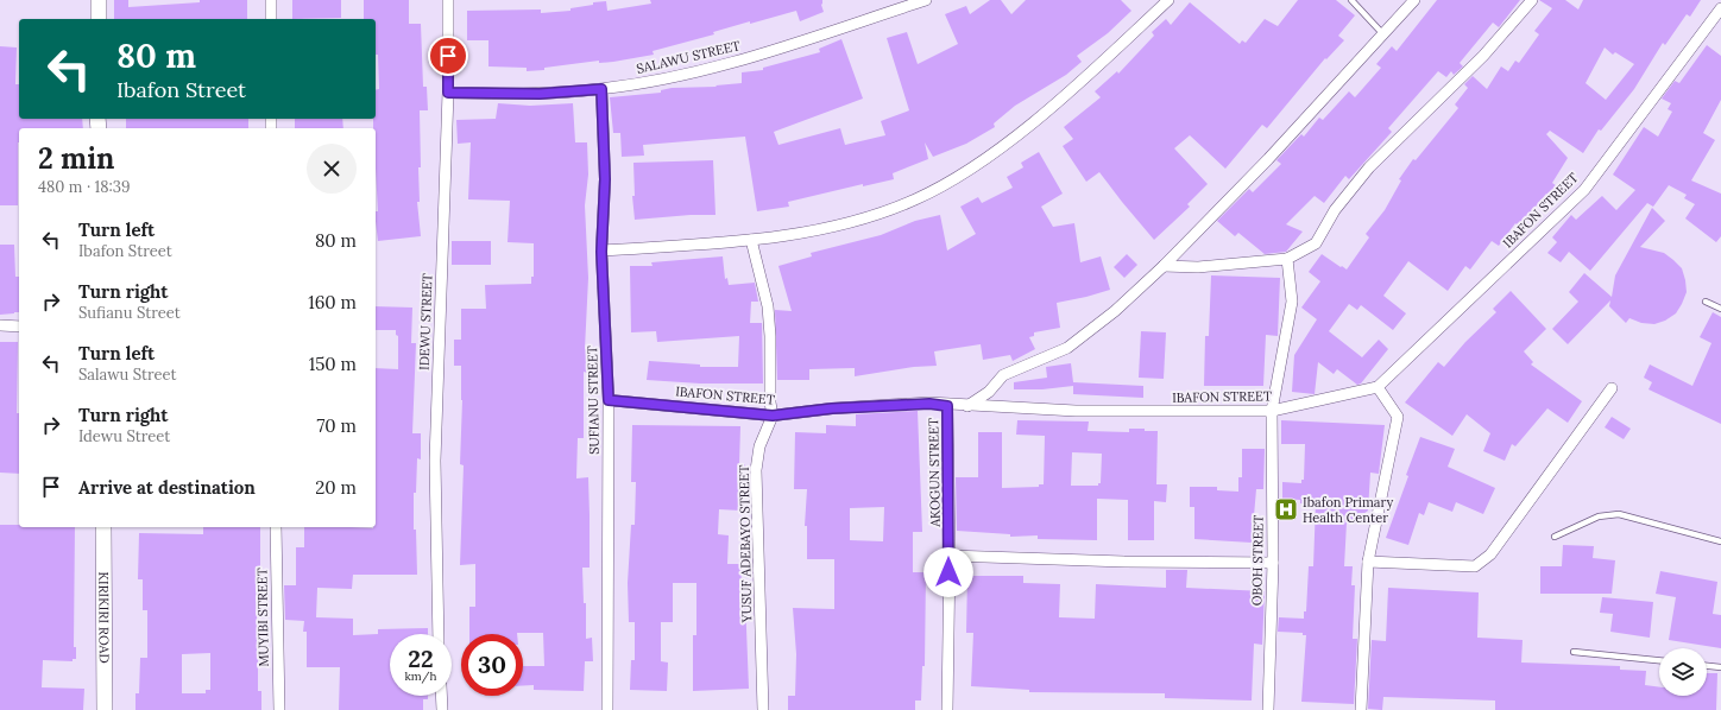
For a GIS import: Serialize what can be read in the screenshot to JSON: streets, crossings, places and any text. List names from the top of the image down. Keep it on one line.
{"streets":{"main road":["KIRIKIRI ROAD"],"street":["SALAWU STREET","IBAFON STREET","IDEWU STREET","SUFIANU STREET","AKOGUN STREET","YUSUF ADEBAYO STREET","OBOH STREET","MUYIBI STREET"]},"crossings":[["SALAWU STREET","IDEWU STREET"],["SALAWU STREET","SUFIANU STREET"],["IBAFON STREET","SUFIANU STREET"],["IBAFON STREET","AKOGUN STREET"],["IBAFON STREET","YUSUF ADEBAYO STREET"],["IBAFON STREET","OBOH STREET"]],"places":{"hospital":["Ibafon Primary Health Center"]},"page":{"turn":["80 m","Ibafon Street"],"heading":["2 min","480 m · 18:39"],"list":[{"name":"Turn left","note":"Ibafon Street","value":"80 m"},{"name":"Turn right","note":"Sufianu Street","value":"160 m"},{"name":"Turn left","note":"Salawu Street","value":"150 m"},{"name":"Turn right","note":"Idewu Street","value":"70 m"},{"name":"Arrive at destination","value":"20 m"}],"speed":"22 km/h","limit":"30"}}
